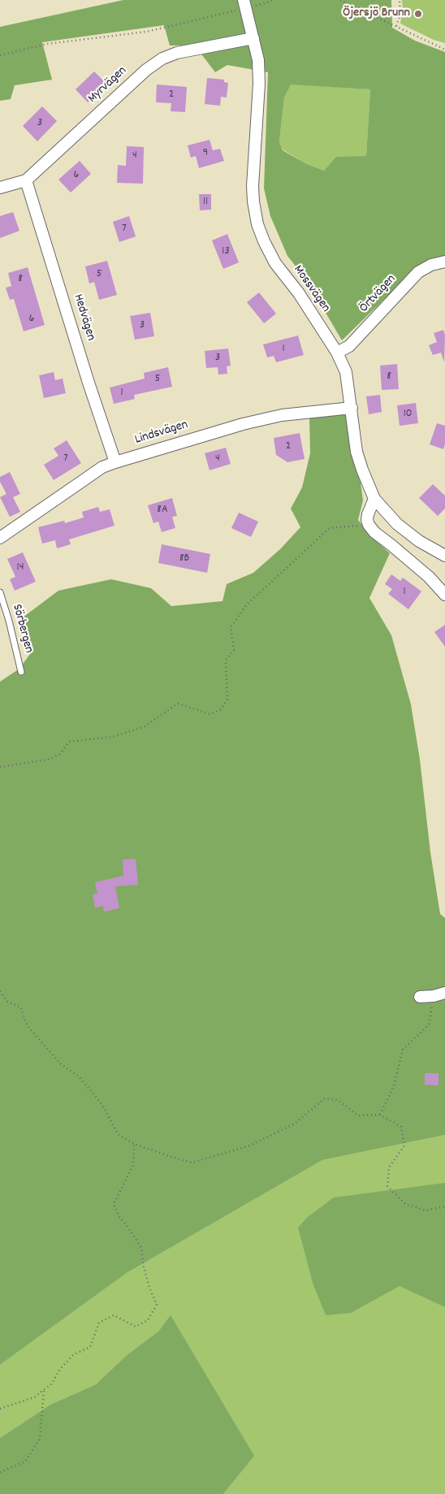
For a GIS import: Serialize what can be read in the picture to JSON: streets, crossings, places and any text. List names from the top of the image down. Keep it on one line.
{"streets":{"street":["Myrvägen","Mossvägen","Örtvägen","Hedvägen","Lindsvägen"],"lane":["Sörbergen"]},"crossings":[["Myrvägen","Mossvägen"],["Myrvägen","Hedvägen"],["Mossvägen","Örtvägen"],["Mossvägen","Lindsvägen"],["Hedvägen","Lindsvägen"]],"places":["Öjersjö Brunn"],"house_numbers":["2","3","9","4","6","11","7","13","5","8","6","3","1","3","8","5","1","10","2","7","4","8A","8B","14","1"]}
